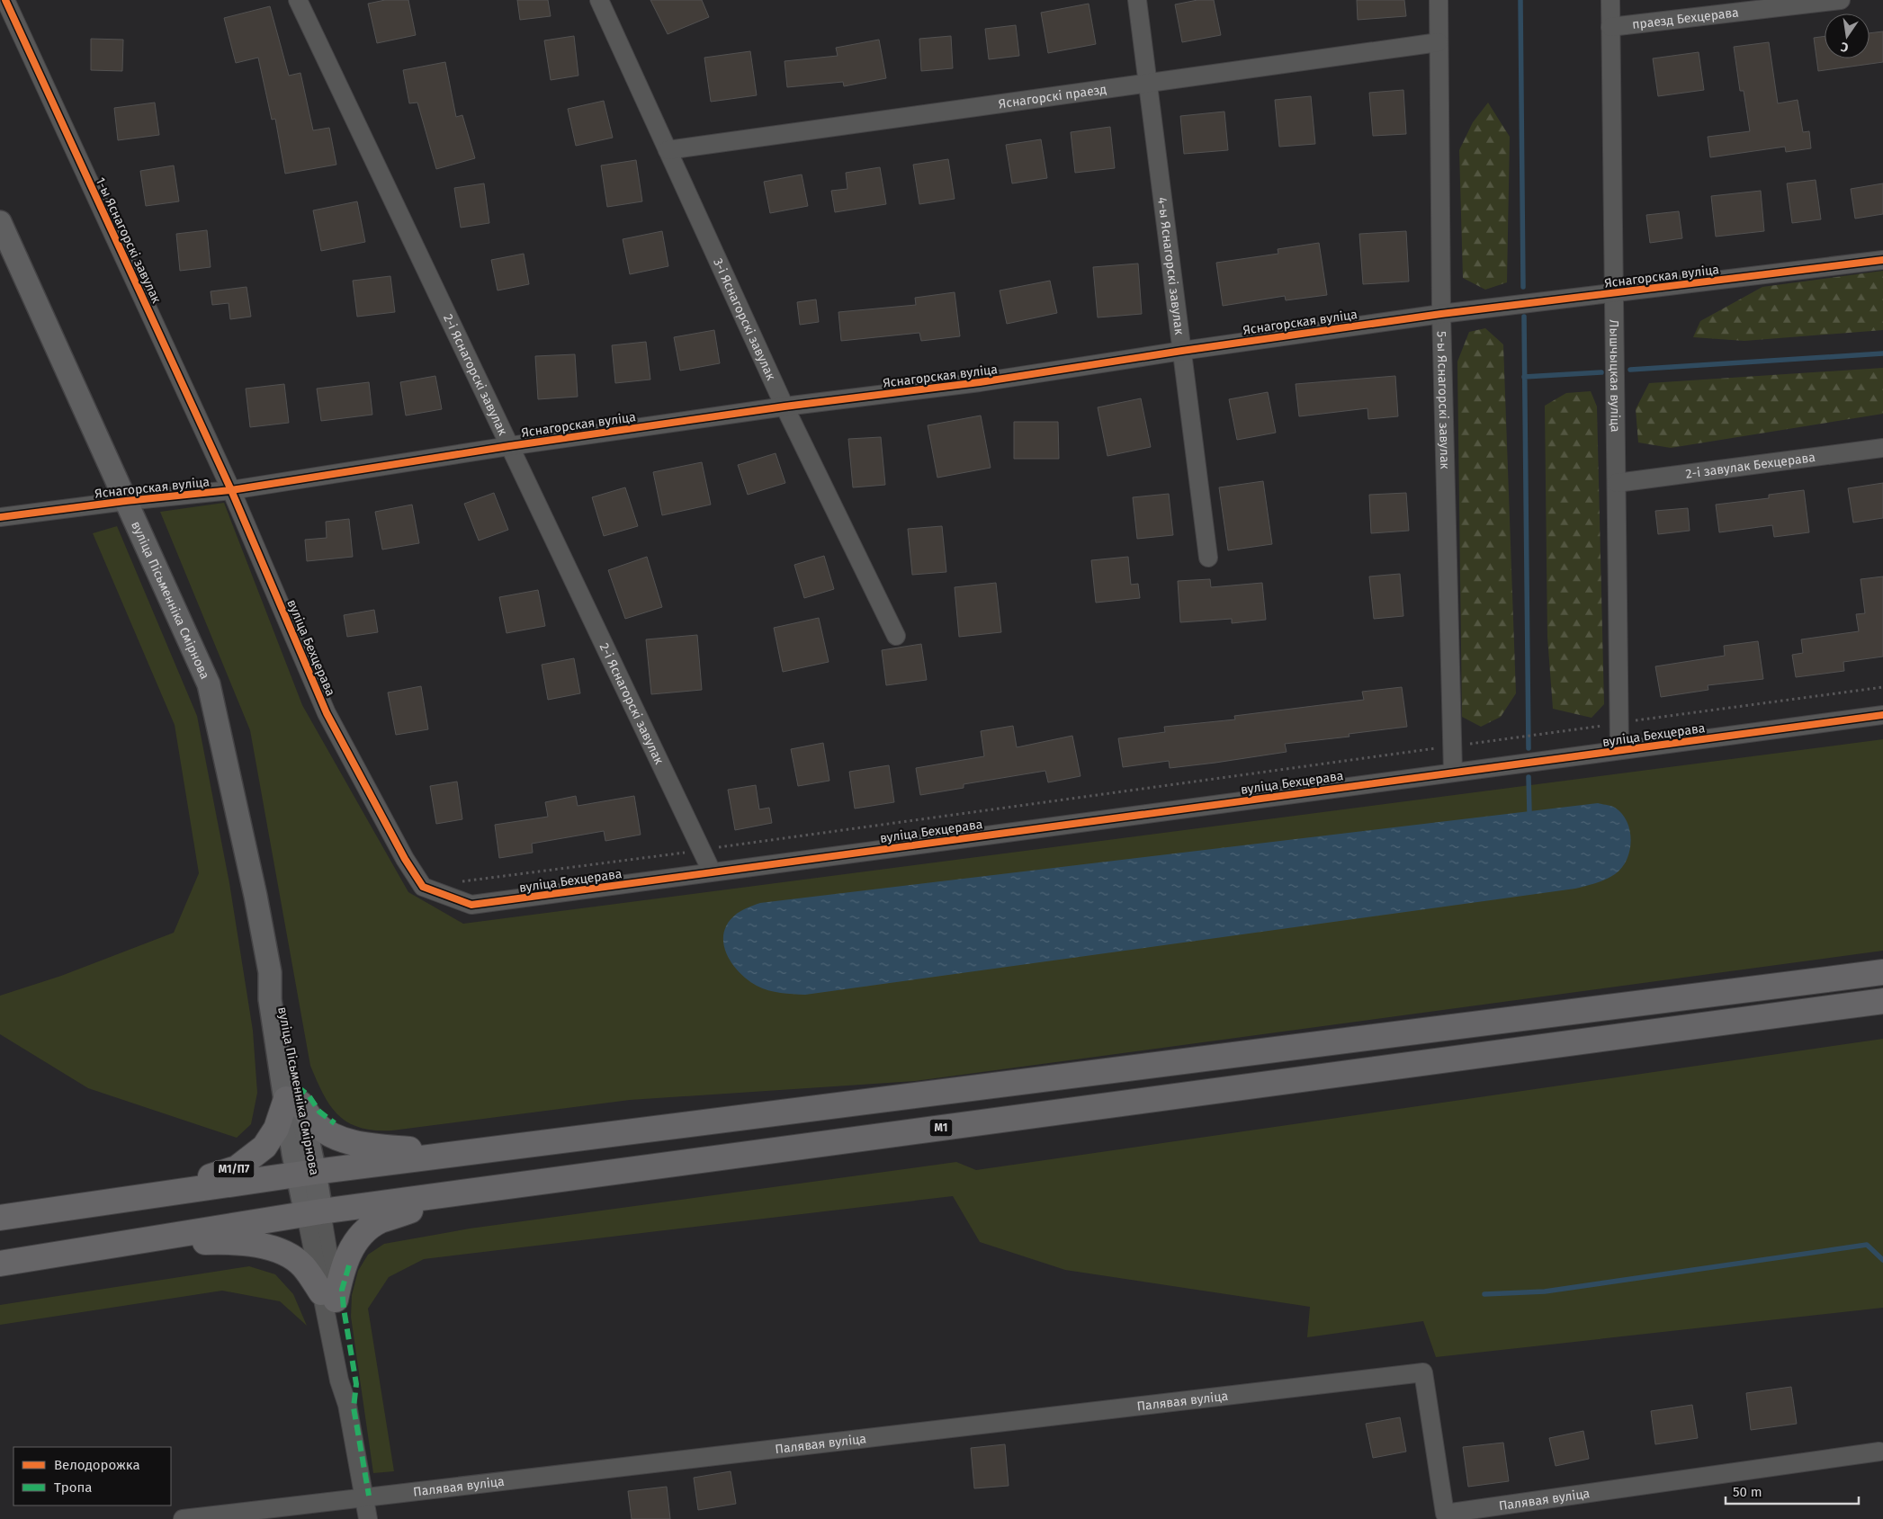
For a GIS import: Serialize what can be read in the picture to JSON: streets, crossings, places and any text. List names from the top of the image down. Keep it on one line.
{"streets":{"highway":["М1","М1/П7"],"main road":["вуліца Пісьменніка Смірнова"],"street":["праезд Бехцерава","Яснагорскі праезд","1-ы Яснагорскі завулак","4-ы Яснагорскі завулак","Яснагорская вуліца","3-і Яснагорскі завулак","2-і Яснагорскі завулак","Лышчыцкая вуліца","5-ы Яснагорскі завулак","2-і завулак Бехцерава","вуліца Бехцерава","Палявая вуліца"]},"crossings":[["праезд Бехцерава","Лышчыцкая вуліца"],["Яснагорскі праезд","4-ы Яснагорскі завулак"],["Яснагорскі праезд","3-і Яснагорскі завулак"],["Яснагорскі праезд","5-ы Яснагорскі завулак"],["1-ы Яснагорскі завулак","Яснагорская вуліца"],["1-ы Яснагорскі завулак","вуліца Бехцерава"],["4-ы Яснагорскі завулак","Яснагорская вуліца"],["Яснагорская вуліца","3-і Яснагорскі завулак"],["Яснагорская вуліца","2-і Яснагорскі завулак"],["Яснагорская вуліца","Лышчыцкая вуліца"],["Яснагорская вуліца","5-ы Яснагорскі завулак"],["Яснагорская вуліца","вуліца Пісьменніка Смірнова"],["Яснагорская вуліца","вуліца Бехцерава"],["2-і Яснагорскі завулак","вуліца Бехцерава"],["Лышчыцкая вуліца","2-і завулак Бехцерава"],["Лышчыцкая вуліца","вуліца Бехцерава"],["5-ы Яснагорскі завулак","вуліца Бехцерава"],["вуліца Пісьменніка Смірнова","М1"],["вуліца Пісьменніка Смірнова","М1/П7"]],"legend":["Велодорожка","Тропа"],"scale_bar":"50 m","north":"bottom"}
